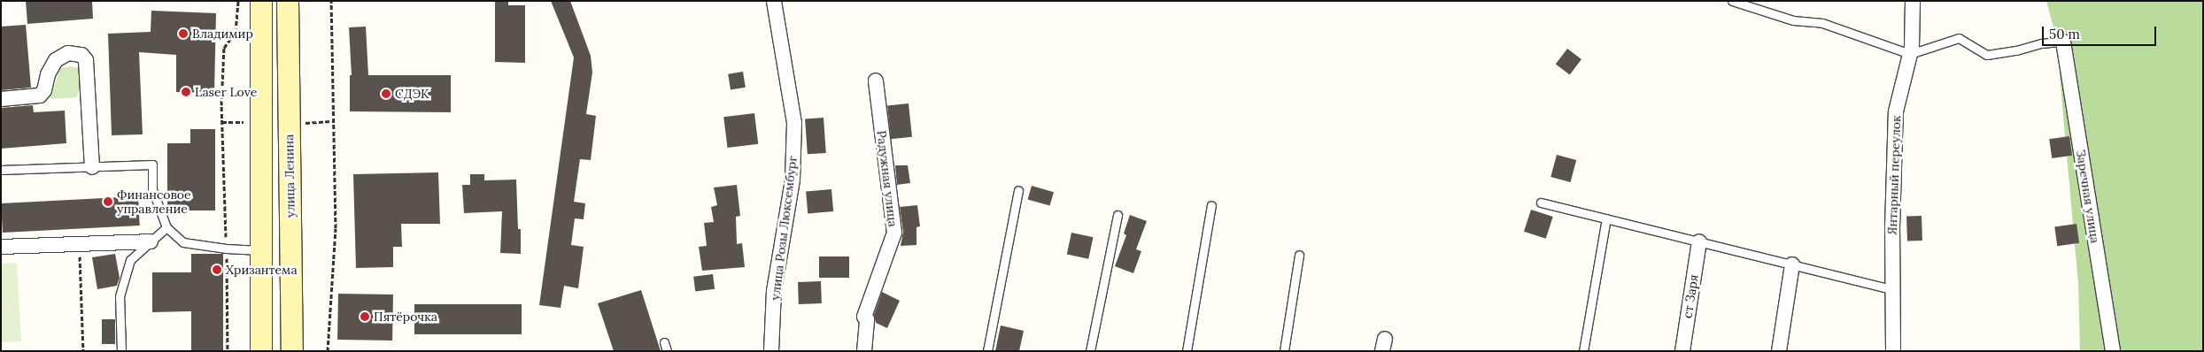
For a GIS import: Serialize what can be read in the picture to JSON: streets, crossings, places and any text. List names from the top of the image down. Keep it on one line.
{"streets":{"main road":["улица Ленина"],"street":["Янтарный переулок","Радужная улица","Заречная улица","улица Розы Люксембург","ст Заря"]},"places":["Владимир","Laser Love","СДЭК","Финансовое управление","Хризантема","Пятёрочка"],"scale_bar":"50 m"}
